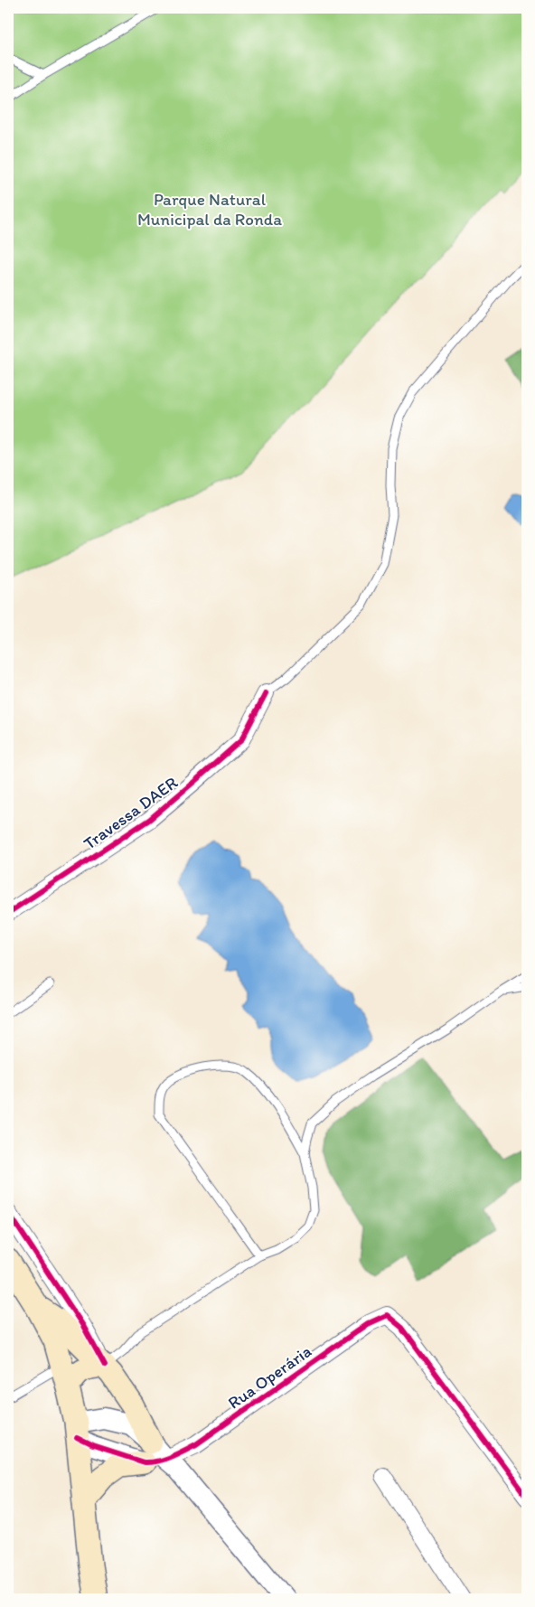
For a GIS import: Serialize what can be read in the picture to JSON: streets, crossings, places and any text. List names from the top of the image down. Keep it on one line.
{"streets":{"street":["Travessa DAER","Rua Operária"]},"parks":["Parque Natural Municipal da Ronda"]}
